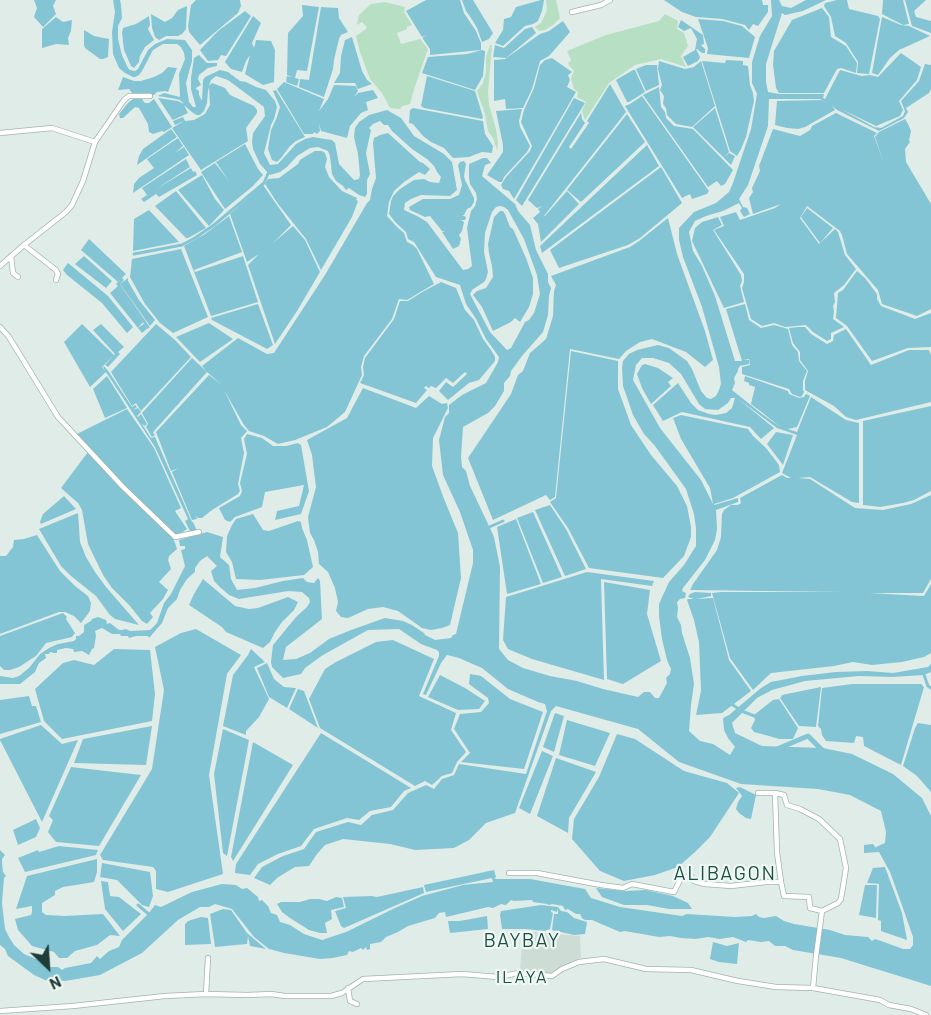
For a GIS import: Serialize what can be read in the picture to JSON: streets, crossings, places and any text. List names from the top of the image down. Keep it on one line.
{"districts":["ALIBAGON","BAYBAY","ILAYA"],"north":"bottom right"}
